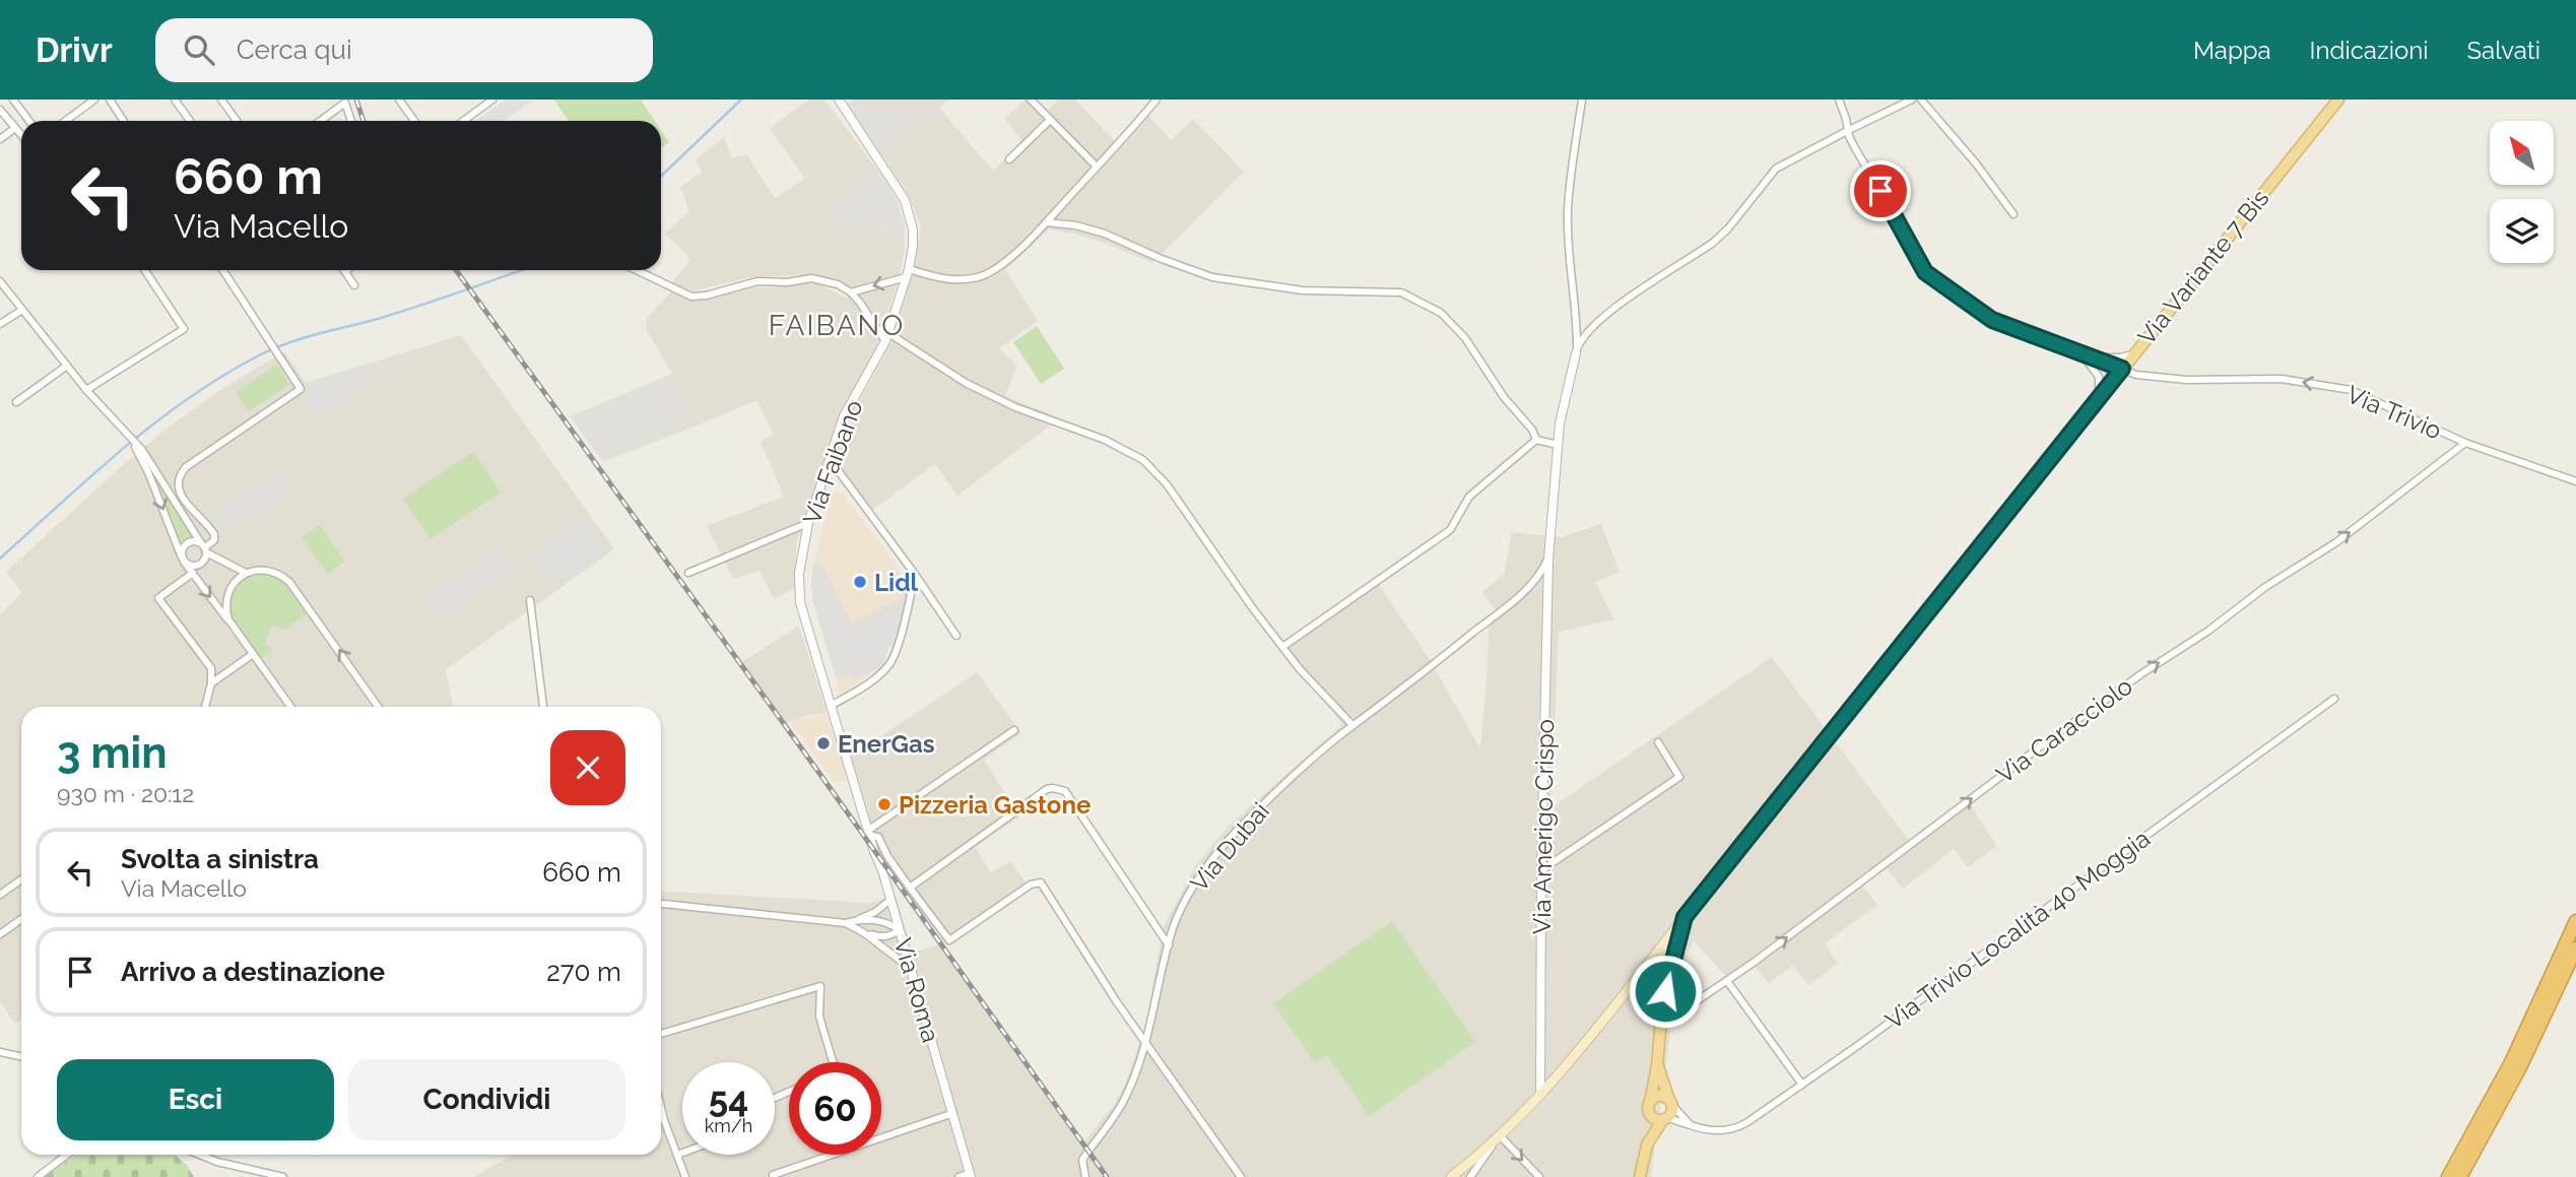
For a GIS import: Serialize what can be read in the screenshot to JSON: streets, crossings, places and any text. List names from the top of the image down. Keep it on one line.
{"streets":{"main road":["Via Variante 7 Bis"],"street":["Via Trivio","Via Faibano","Via Caracciolo","Via Amerigo Crispo","Via Dubai","Via Trivio Località 40 Moggia","Via Roma"]},"crossings":[["Via Variante 7 Bis","Via Trivio"],["Via Variante 7 Bis","Via Trivio Località 40 Moggia"],["Via Trivio","Via Caracciolo"],["Via Faibano","Via Roma"],["Via Amerigo Crispo","Via Dubai"]],"one_way":["Via Trivio","Via Caracciolo"],"districts":["FAIBANO"],"places":["Lidl","EnerGas","Pizzeria Gastone"],"north":"top left","page":{"header":"Drivr","search":"Cerca qui","nav":["Mappa","Indicazioni","Salvati"],"turn":["660 m","Via Macello"],"heading":["3 min","930 m · 20:12"],"list":[{"name":"Svolta a sinistra","note":"Via Macello","value":"660 m"},{"name":"Arrivo a destinazione","value":"270 m"}],"buttons":["Esci","Condividi"],"speed":"54 km/h","limit":"60"}}
